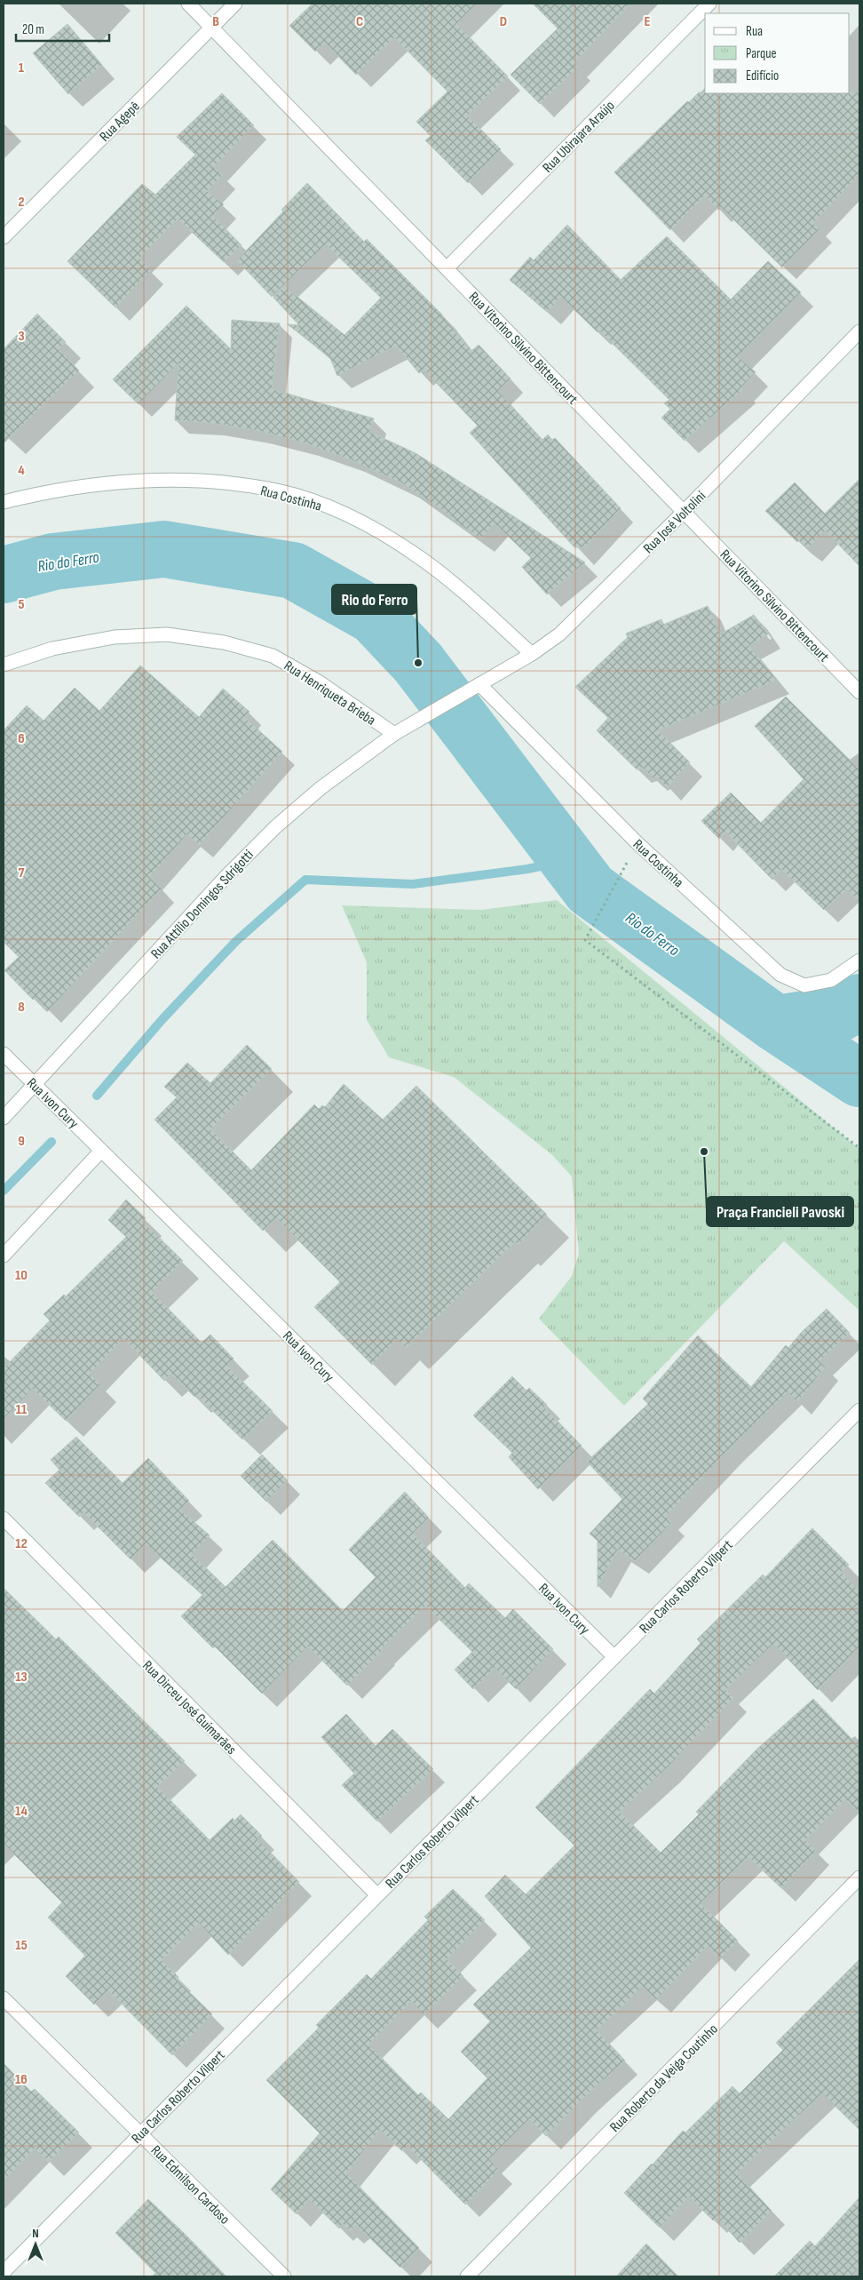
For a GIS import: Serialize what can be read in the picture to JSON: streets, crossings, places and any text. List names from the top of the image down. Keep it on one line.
{"streets":{"street":["Rua Agepê","Rua Ubirajara Araújo","Rua Vitorino Silvino Bittencourt","Rua Costinha","Rua José Voltolini","Rua Henriqueta Brieba","Rua Attílio Domingos Sdrigotti","Rua Ivon Cury","Rua Carlos Roberto Vilpert","Rua Dirceu José Guimarães","Rua Roberto da Veiga Coutinho","Rua Edmilson Cardoso"]},"crossings":[["Rua Agepê","Rua Vitorino Silvino Bittencourt"],["Rua Ubirajara Araújo","Rua Vitorino Silvino Bittencourt"],["Rua Vitorino Silvino Bittencourt","Rua José Voltolini"],["Rua Costinha","Rua José Voltolini"],["Rua José Voltolini","Rua Attílio Domingos Sdrigotti"],["Rua Henriqueta Brieba","Rua Attílio Domingos Sdrigotti"],["Rua Attílio Domingos Sdrigotti","Rua Ivon Cury"],["Rua Ivon Cury","Rua Carlos Roberto Vilpert"],["Rua Carlos Roberto Vilpert","Rua Dirceu José Guimarães"],["Rua Carlos Roberto Vilpert","Rua Edmilson Cardoso"]],"water":["Rio do Ferro"],"places":["Rio do Ferro","Praça Francieli Pavoski"],"legend":["Rua","Parque","Edifício"],"scale_bar":"20 m","north":"top","grid":{"columns":["B","C","D","E"],"rows":["1","2","3","4","5","6","7","8","9","10","11","12","13","14","15","16"]}}
